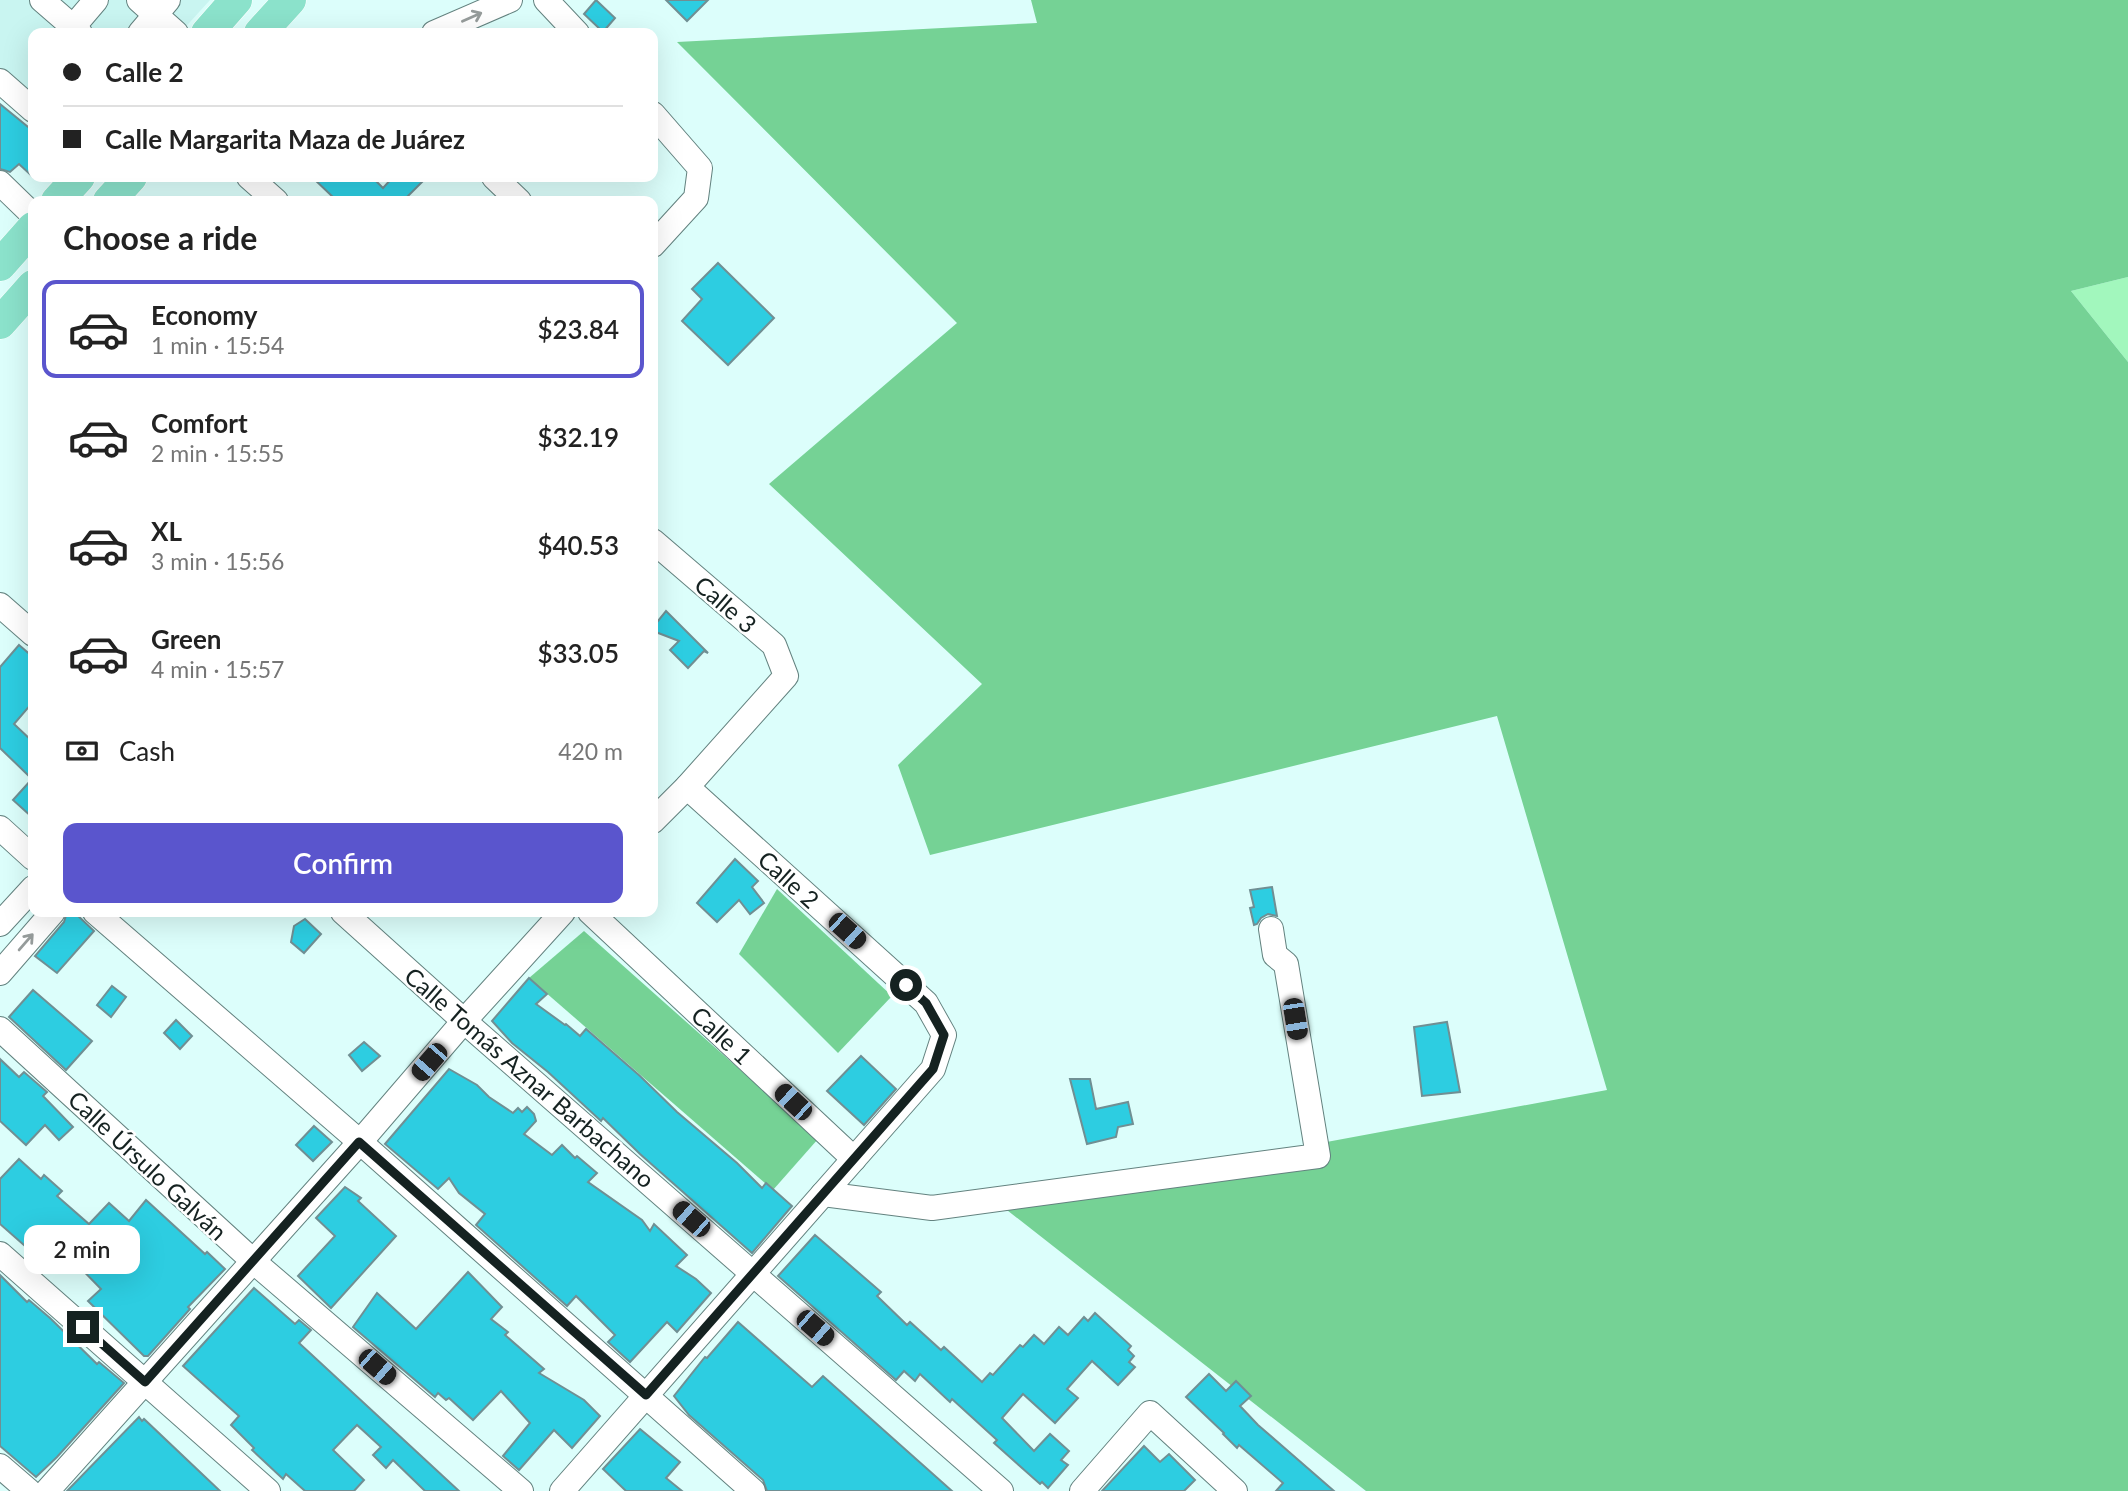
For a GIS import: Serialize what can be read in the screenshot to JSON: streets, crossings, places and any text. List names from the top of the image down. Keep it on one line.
{"streets":{"street":["Calle 3","Calle 2","Calle 1","Calle Tomás Aznar Barbachano","Calle Úrsulo Galván"]},"crossings":[["Calle 3","Calle 2"],["Calle 2","Calle 1"]],"page":{"banner":["Calle 2","Calle Margarita Maza de Juárez"],"heading":"Choose a ride","list":[{"name":"Economy","note":"1 min · 15:54","value":"$23.84"},{"name":"Comfort","note":"2 min · 15:55","value":"$32.19"},{"name":"XL","note":"3 min · 15:56","value":"$40.53"},{"name":"Green","note":"4 min · 15:57","value":"$33.05"}],"pay":["Cash","420 m"],"buttons":"Confirm","bubble":"2 min"}}
